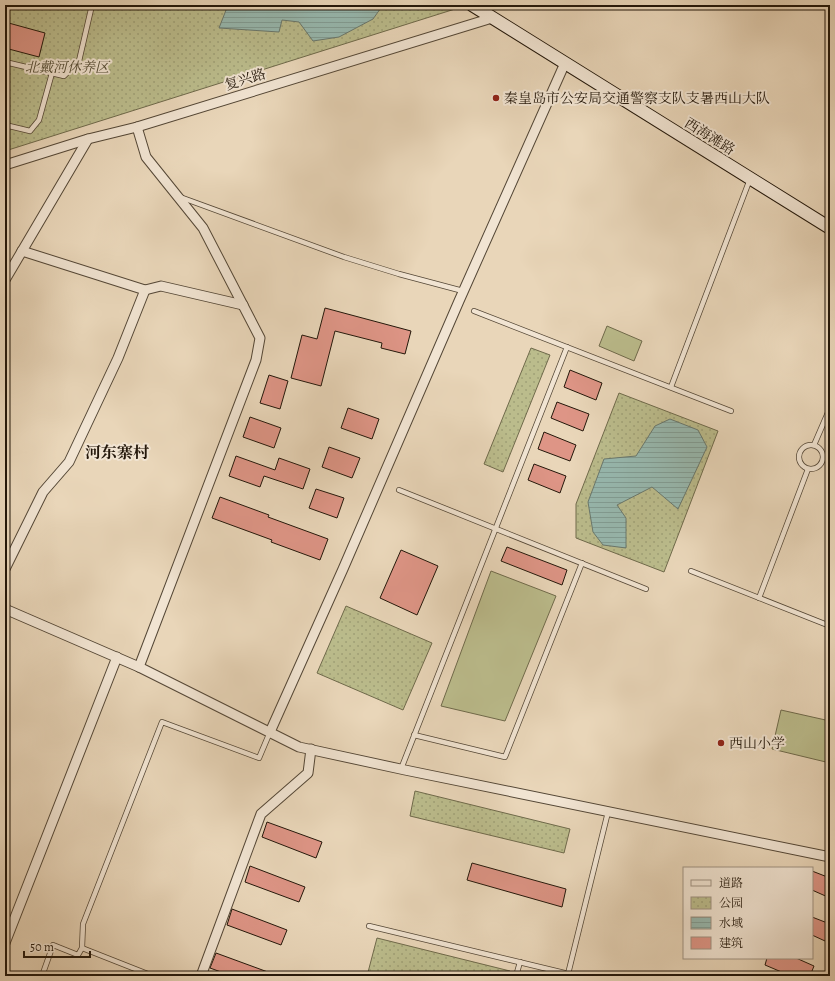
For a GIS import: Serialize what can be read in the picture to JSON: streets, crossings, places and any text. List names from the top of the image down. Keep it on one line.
{"streets":{"main road":["西海滩路"],"street":["复兴路"]},"crossings":[["复兴路","西海滩路"]],"districts":["河东寨村"],"parks":["北戴河休养区"],"places":["秦皇岛市公安局交通警察支队支暑西山大队","西山小学"],"legend":["道路","公园","水域","建筑"],"scale_bar":"50 m"}
